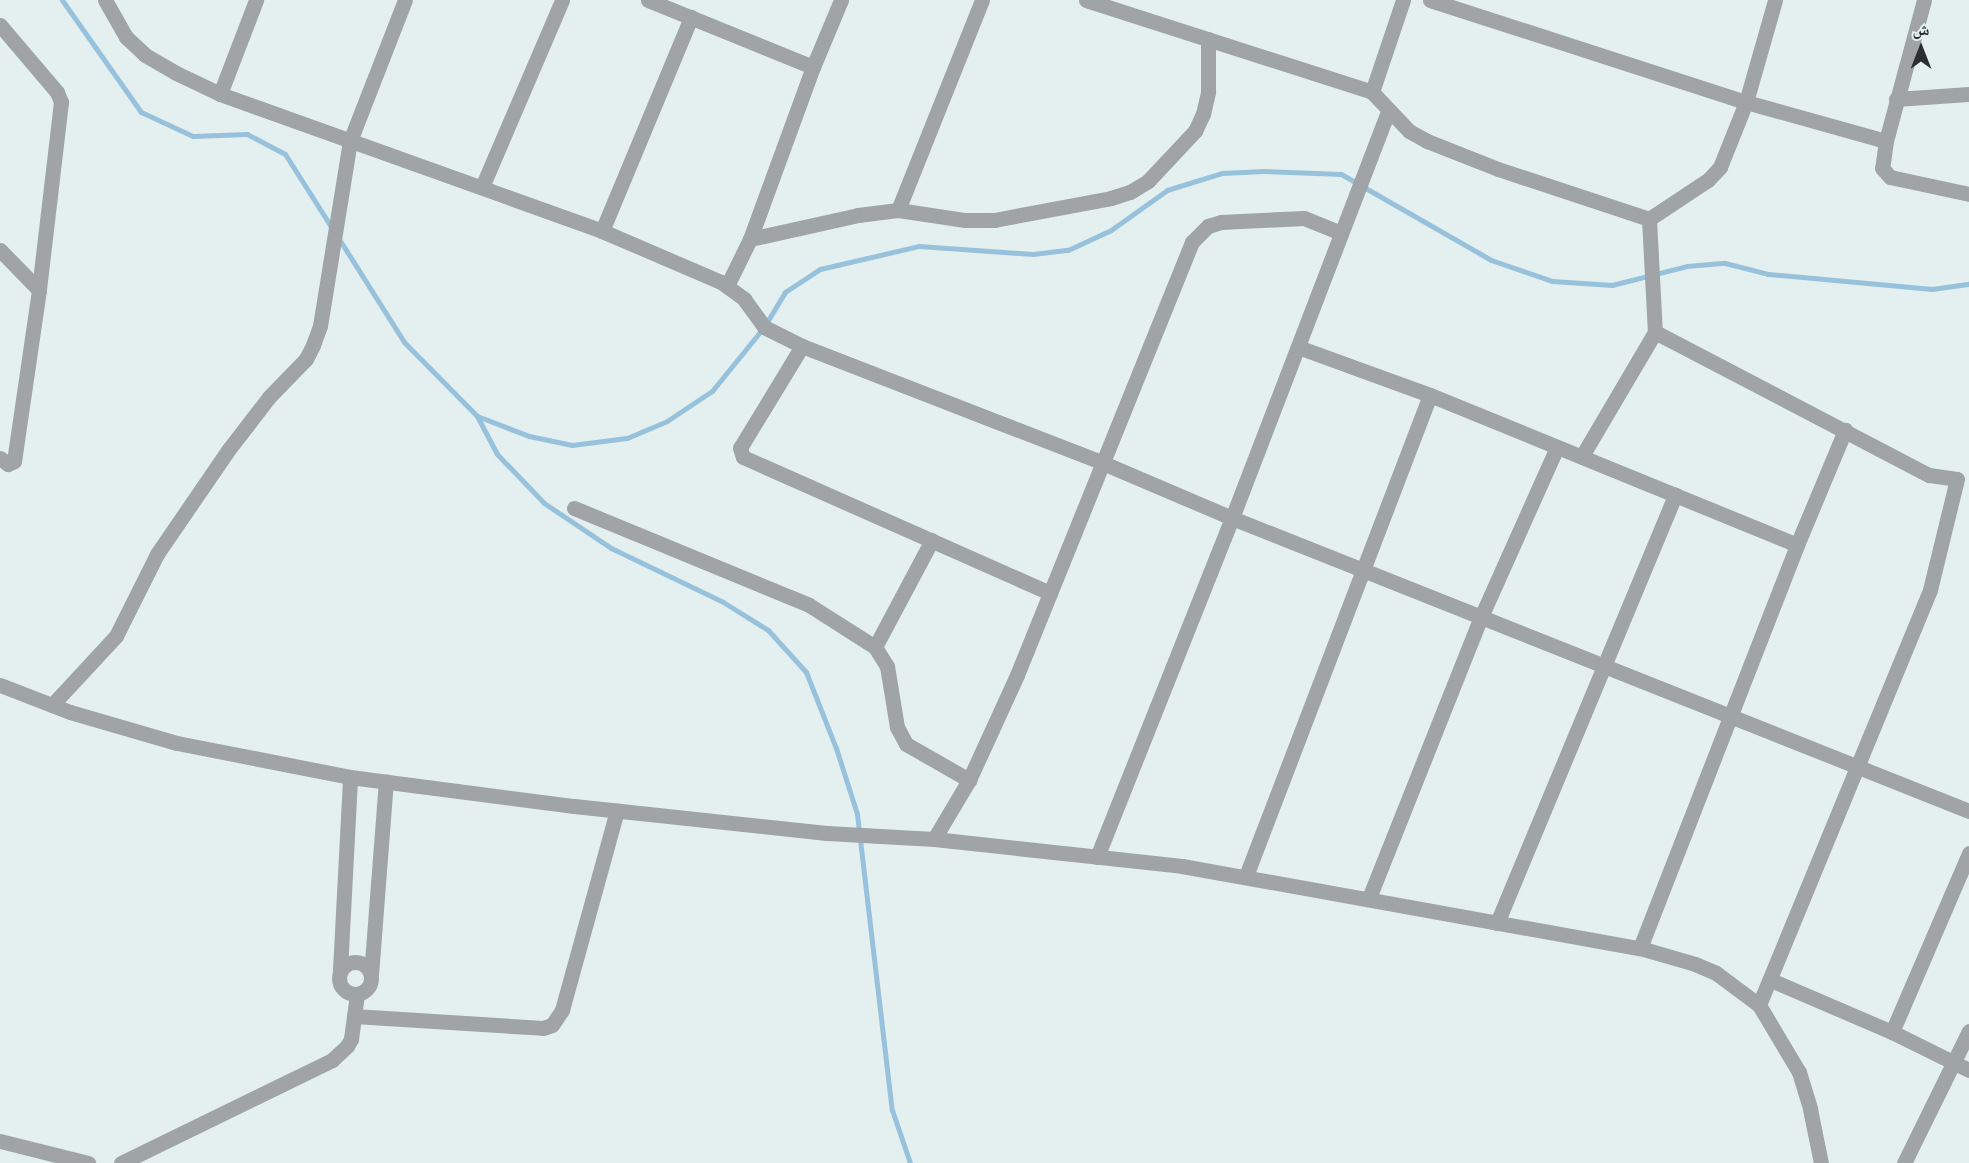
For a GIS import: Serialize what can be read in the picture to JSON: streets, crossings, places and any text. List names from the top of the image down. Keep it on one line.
{"north":"top"}
